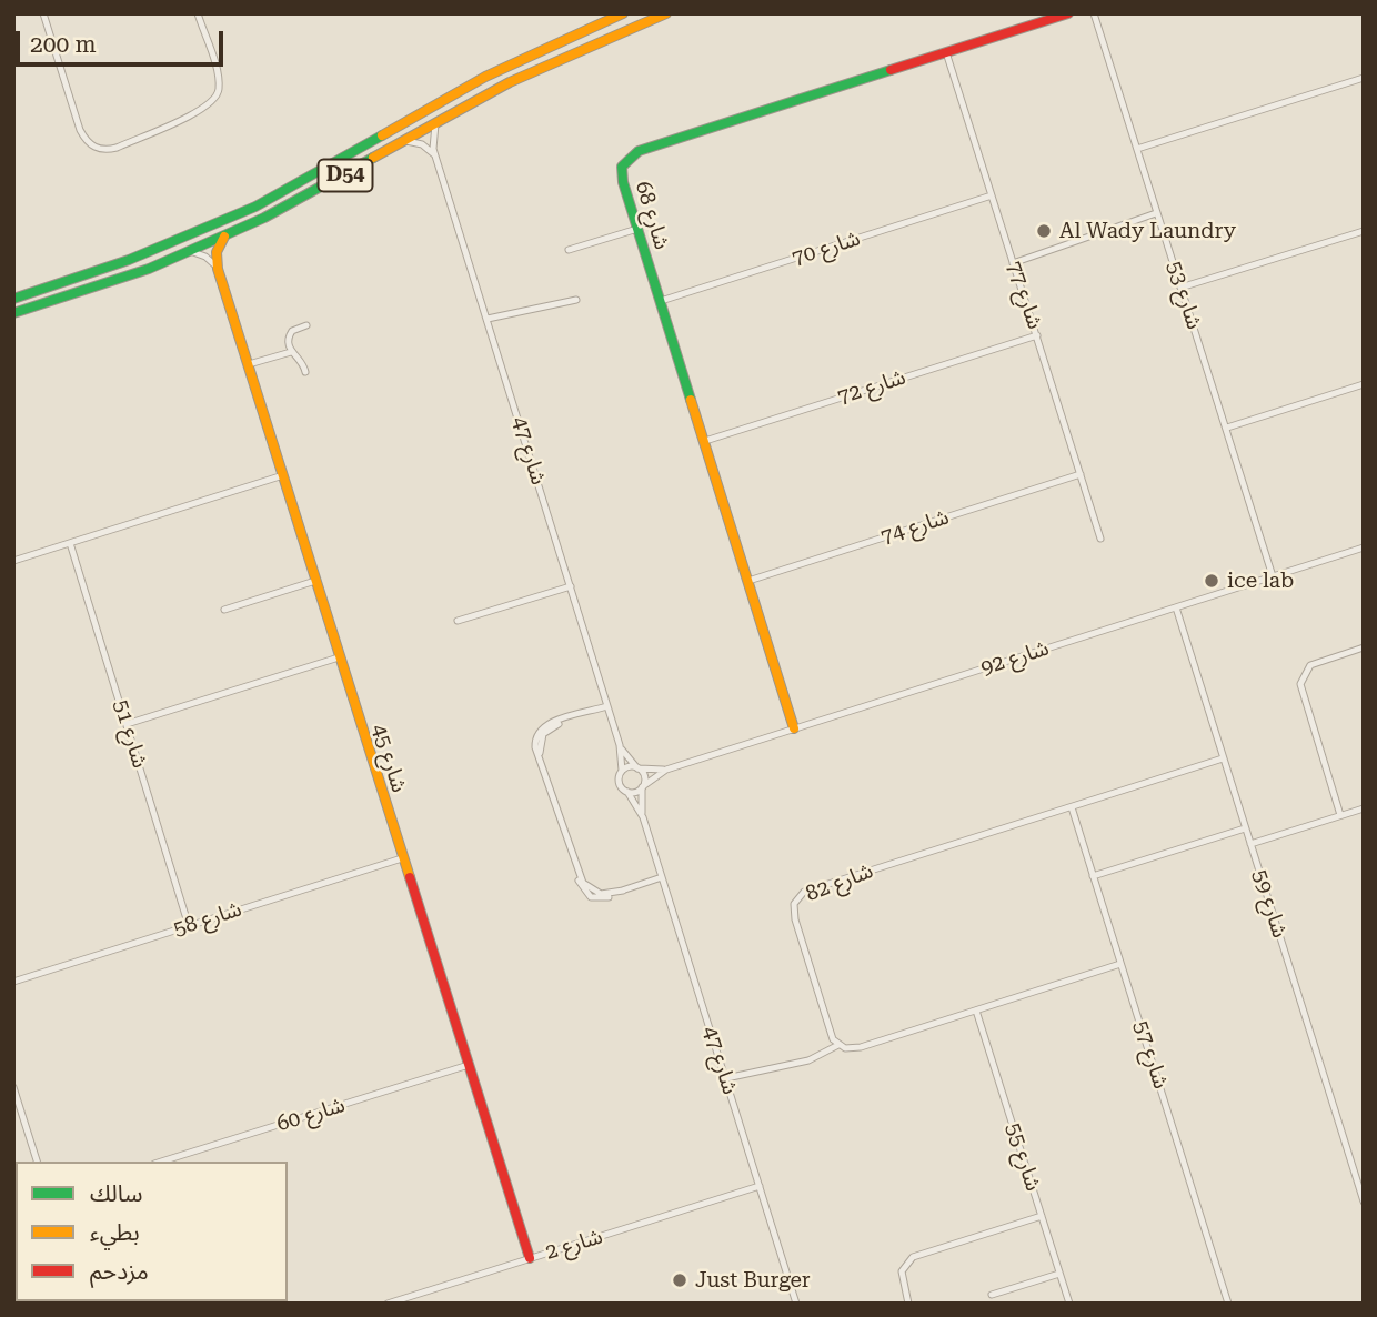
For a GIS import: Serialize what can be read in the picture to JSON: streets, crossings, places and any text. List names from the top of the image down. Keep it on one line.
{"streets":{"street":["D54","شارع 68","شارع 70","شارع 77","شارع 53","شارع 72","شارع 47","شارع 74","شارع 92","شارع 51","شارع 45","شارع 82","شارع 59","شارع 58","شارع 57","شارع 60","شارع 55","شارع 2"]},"crossings":[["D54","شارع 47"],["D54","شارع 45"],["شارع 68","شارع 70"],["شارع 68","شارع 77"],["شارع 68","شارع 72"],["شارع 68","شارع 74"],["شارع 68","شارع 92"],["شارع 70","شارع 77"],["شارع 77","شارع 72"],["شارع 77","شارع 74"],["شارع 53","شارع 92"],["شارع 47","شارع 92"],["شارع 47","شارع 2"],["شارع 92","شارع 59"],["شارع 51","شارع 58"],["شارع 45","شارع 58"],["شارع 45","شارع 60"],["شارع 45","شارع 2"],["شارع 82","شارع 59"],["شارع 82","شارع 57"]],"places":["Al Wady Laundry","ice lab","Just Burger"],"legend":["سالك","بطيء","مزدحم"],"scale_bar":"200 m"}
